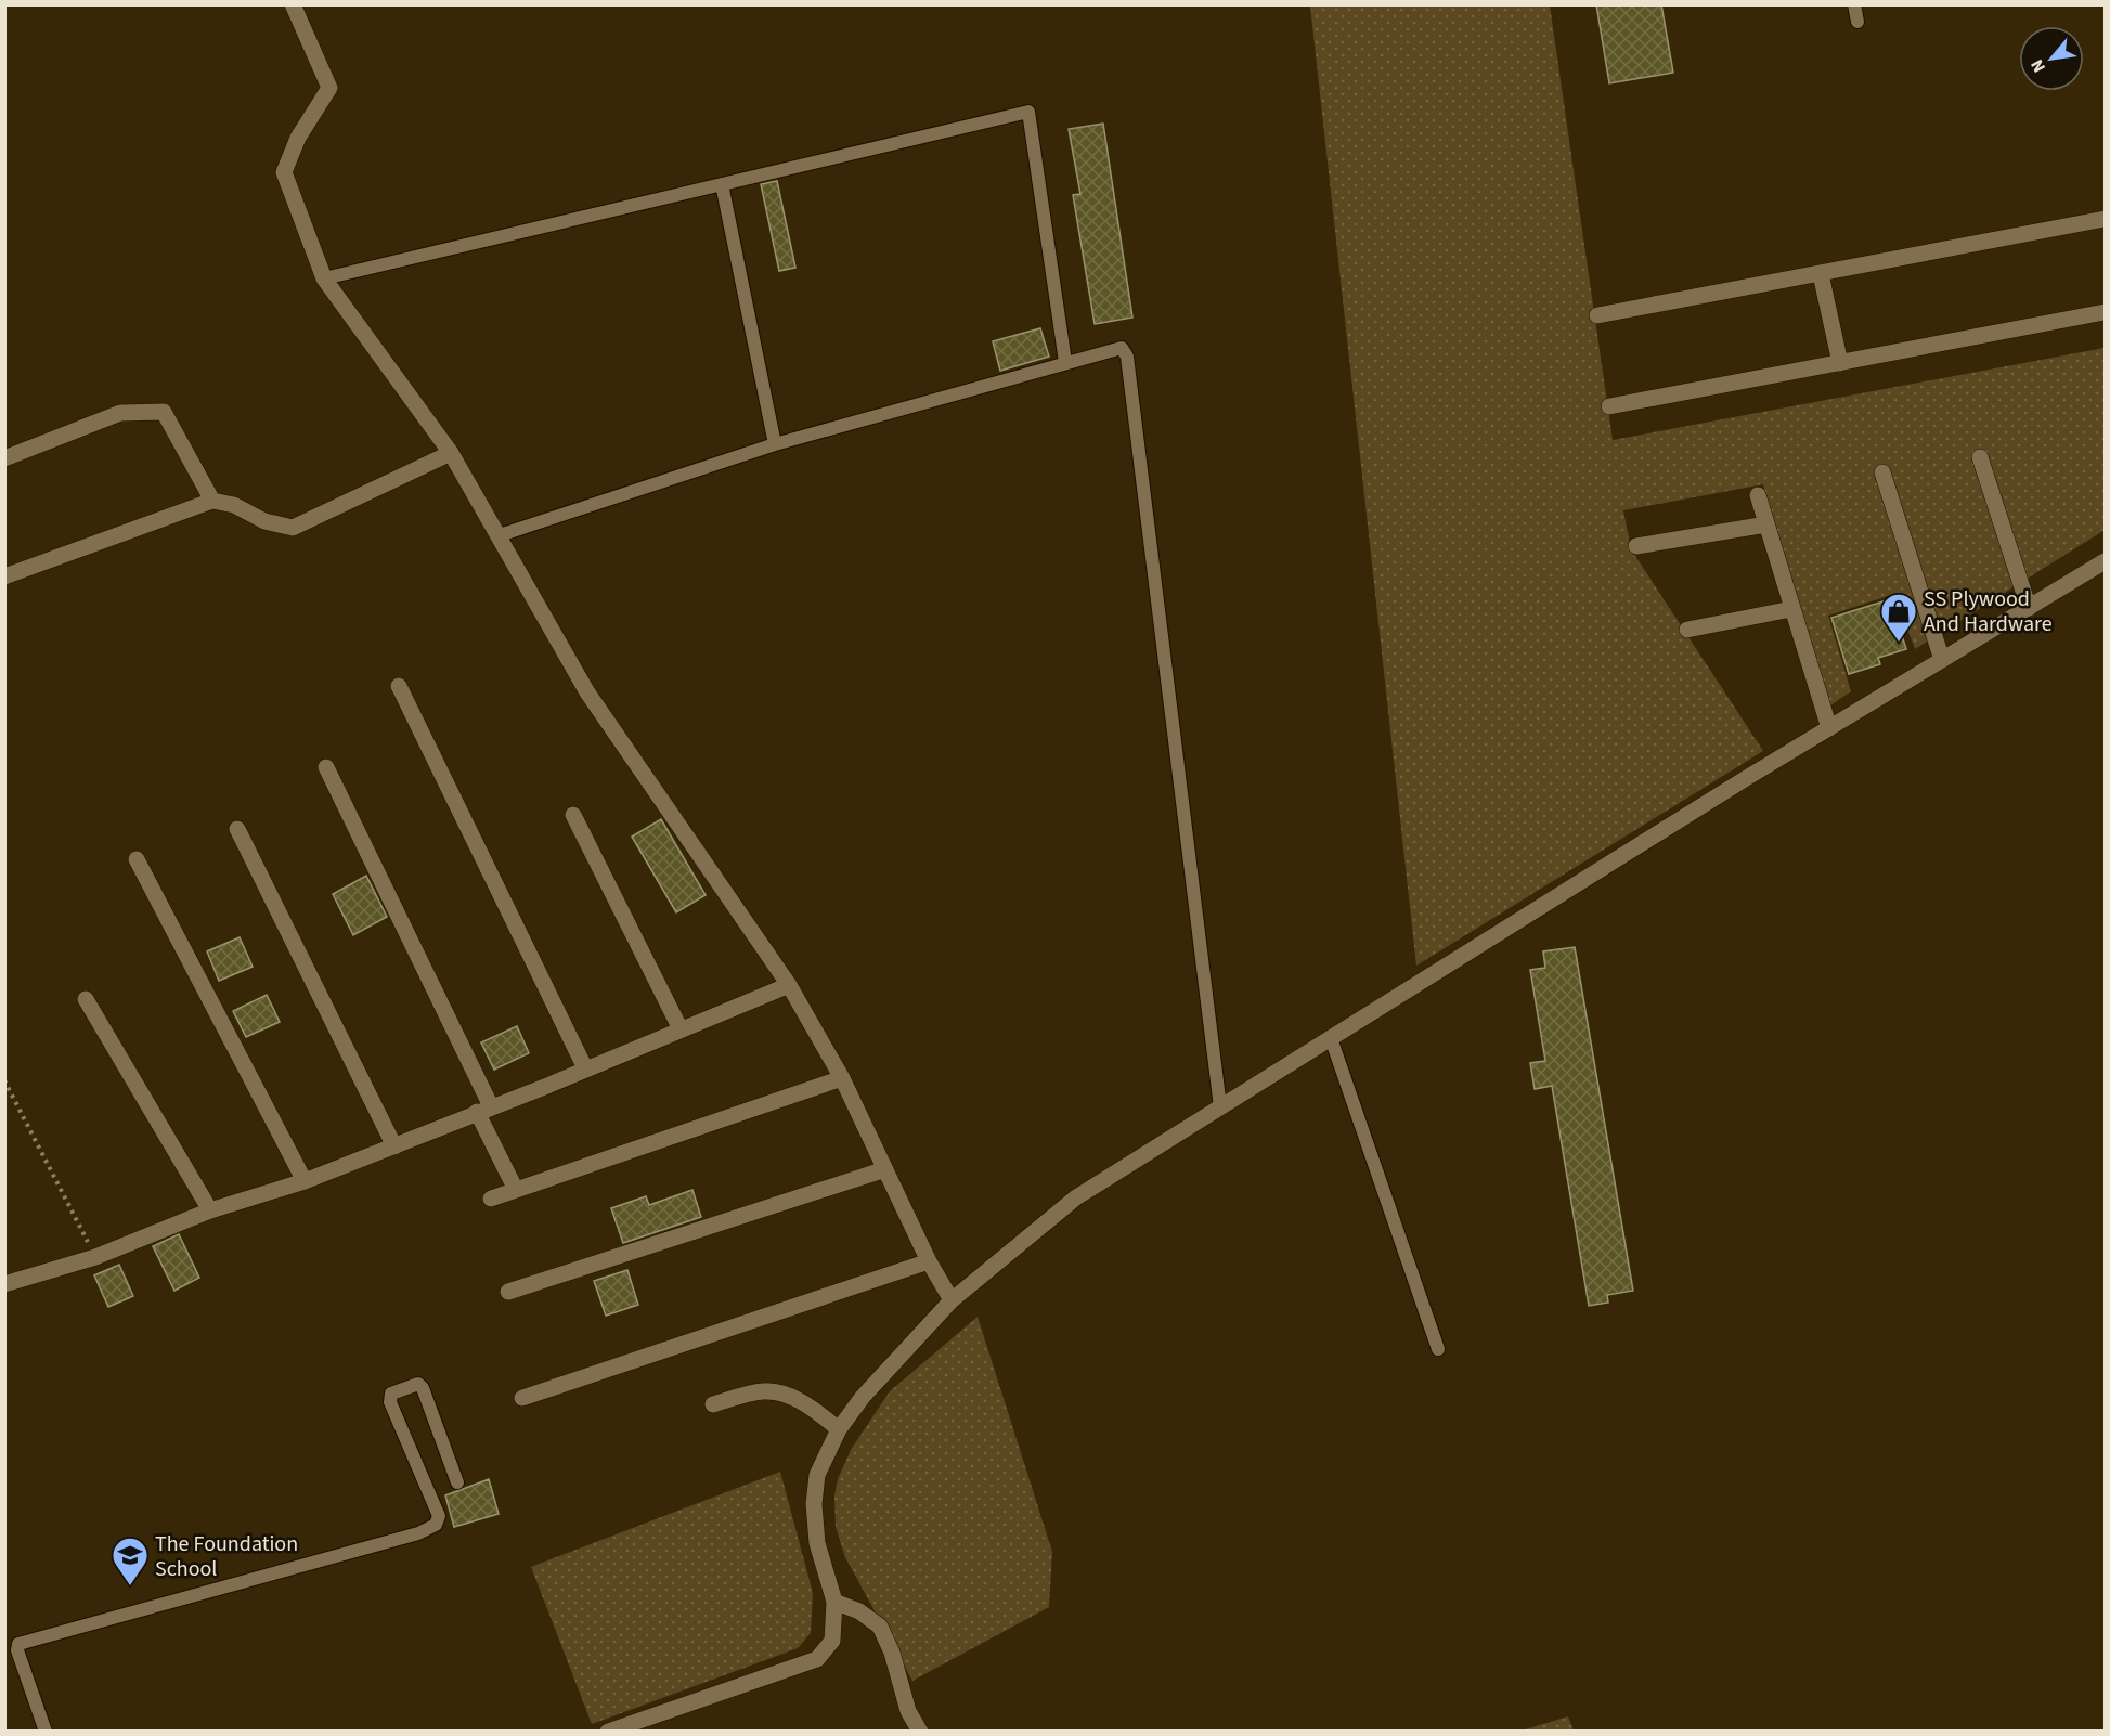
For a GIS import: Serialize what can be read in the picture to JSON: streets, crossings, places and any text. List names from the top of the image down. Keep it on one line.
{"places":{"shop":["SS Plywood And Hardware"],"school or university":["The Foundation School"]},"north":"bottom left"}
